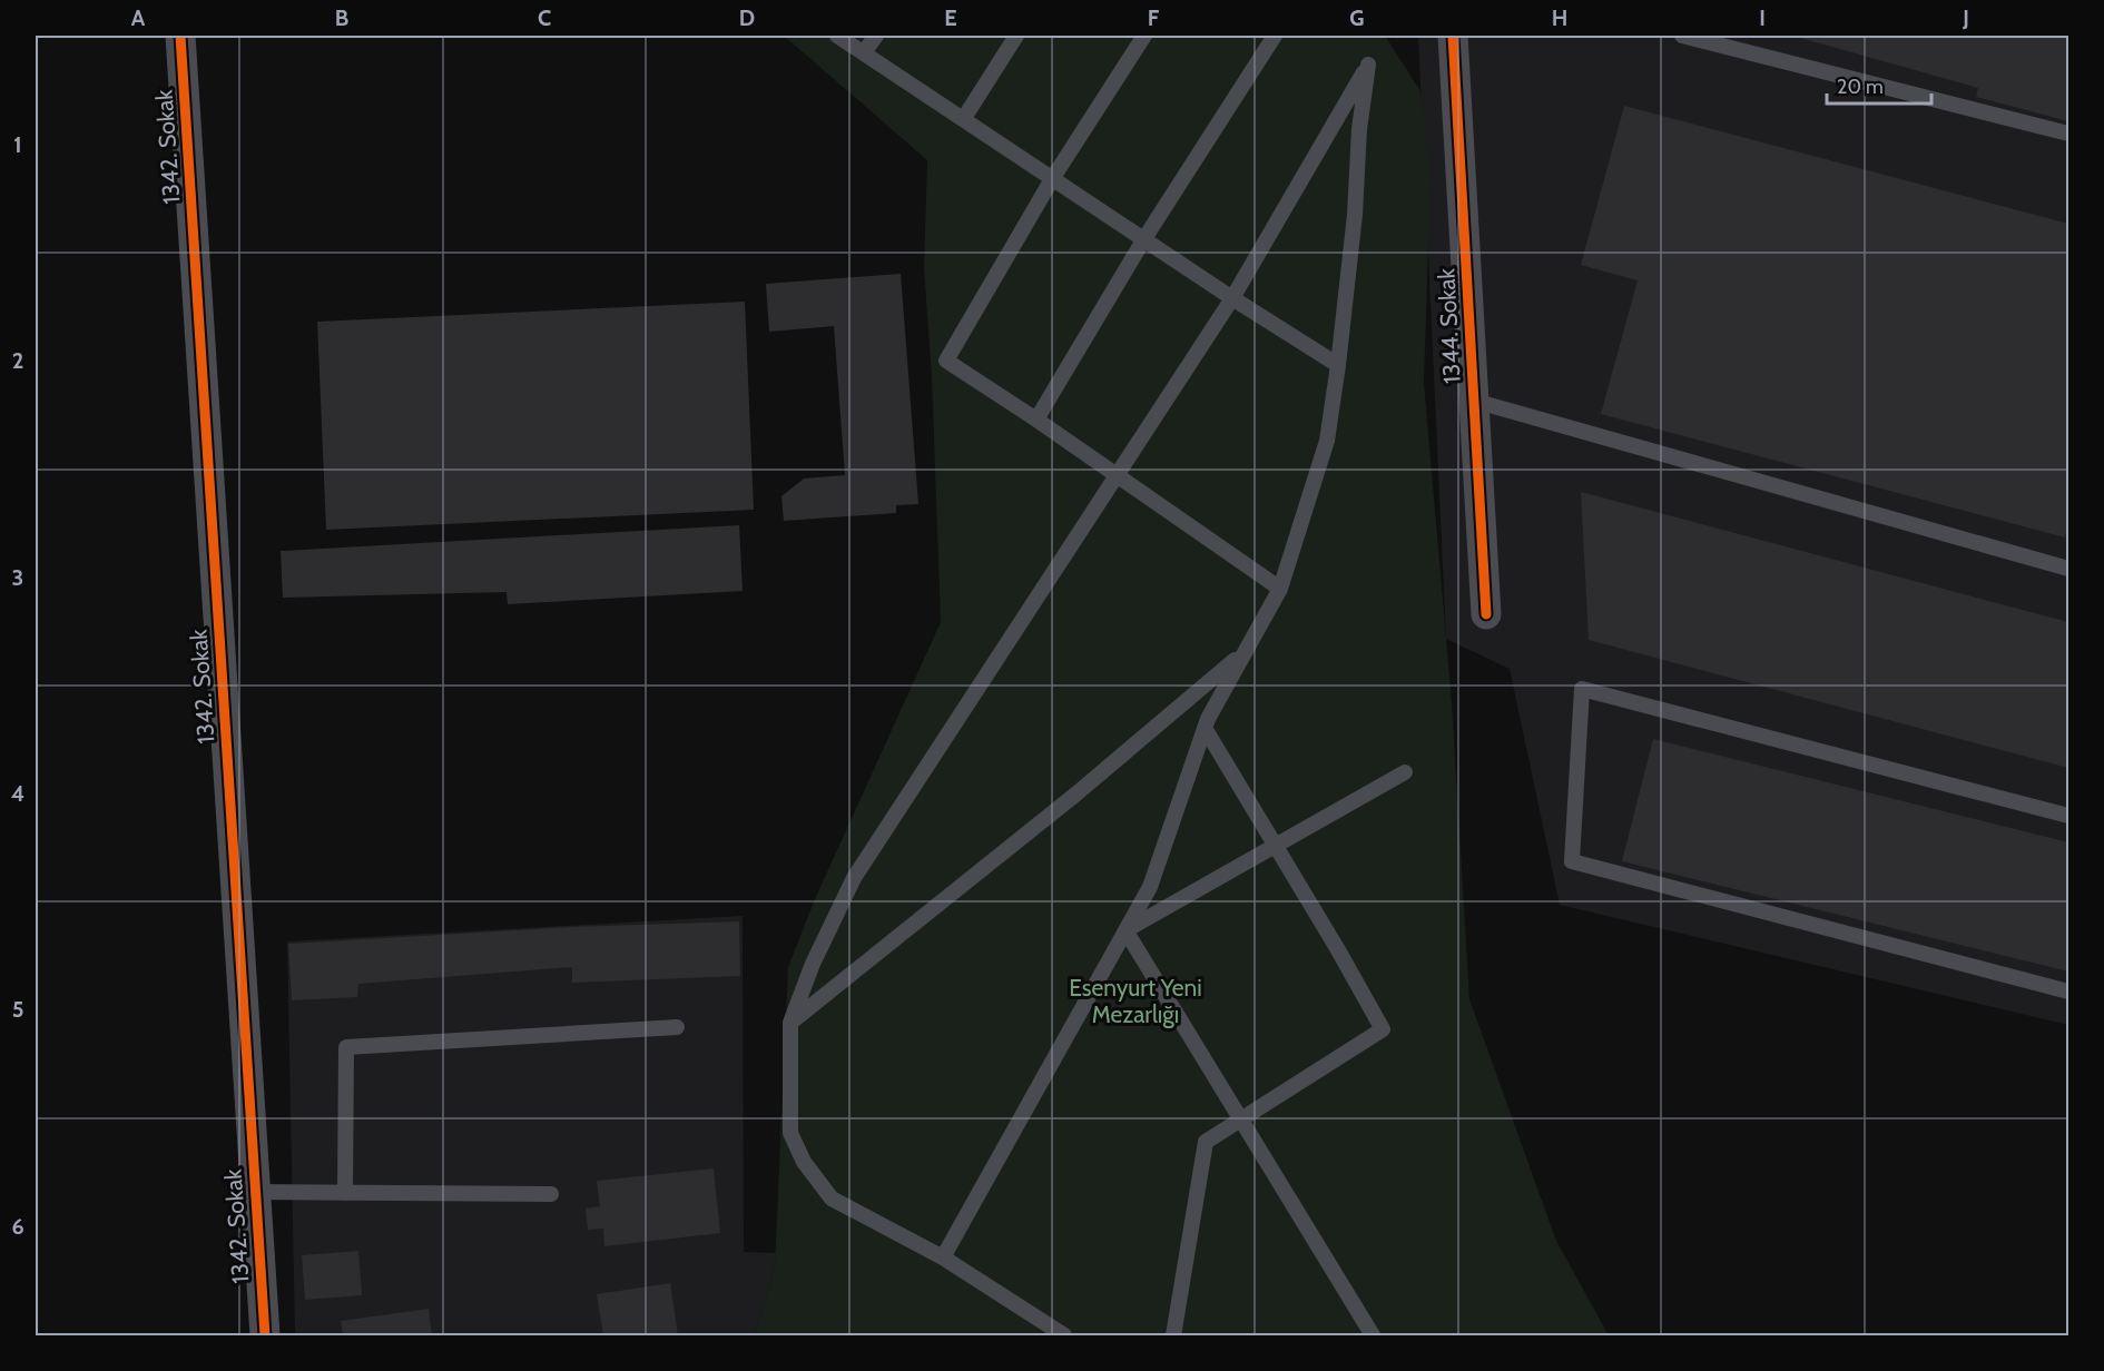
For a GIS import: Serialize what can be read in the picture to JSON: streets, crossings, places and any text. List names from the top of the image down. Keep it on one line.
{"streets":{"street":["1342. Sokak","1344. Sokak"]},"parks":["Esenyurt Yeni Mezarlığı"],"scale_bar":"20 m","grid":{"columns":["A","B","C","D","E","F","G","H","I","J"],"rows":["1","2","3","4","5","6"]}}
